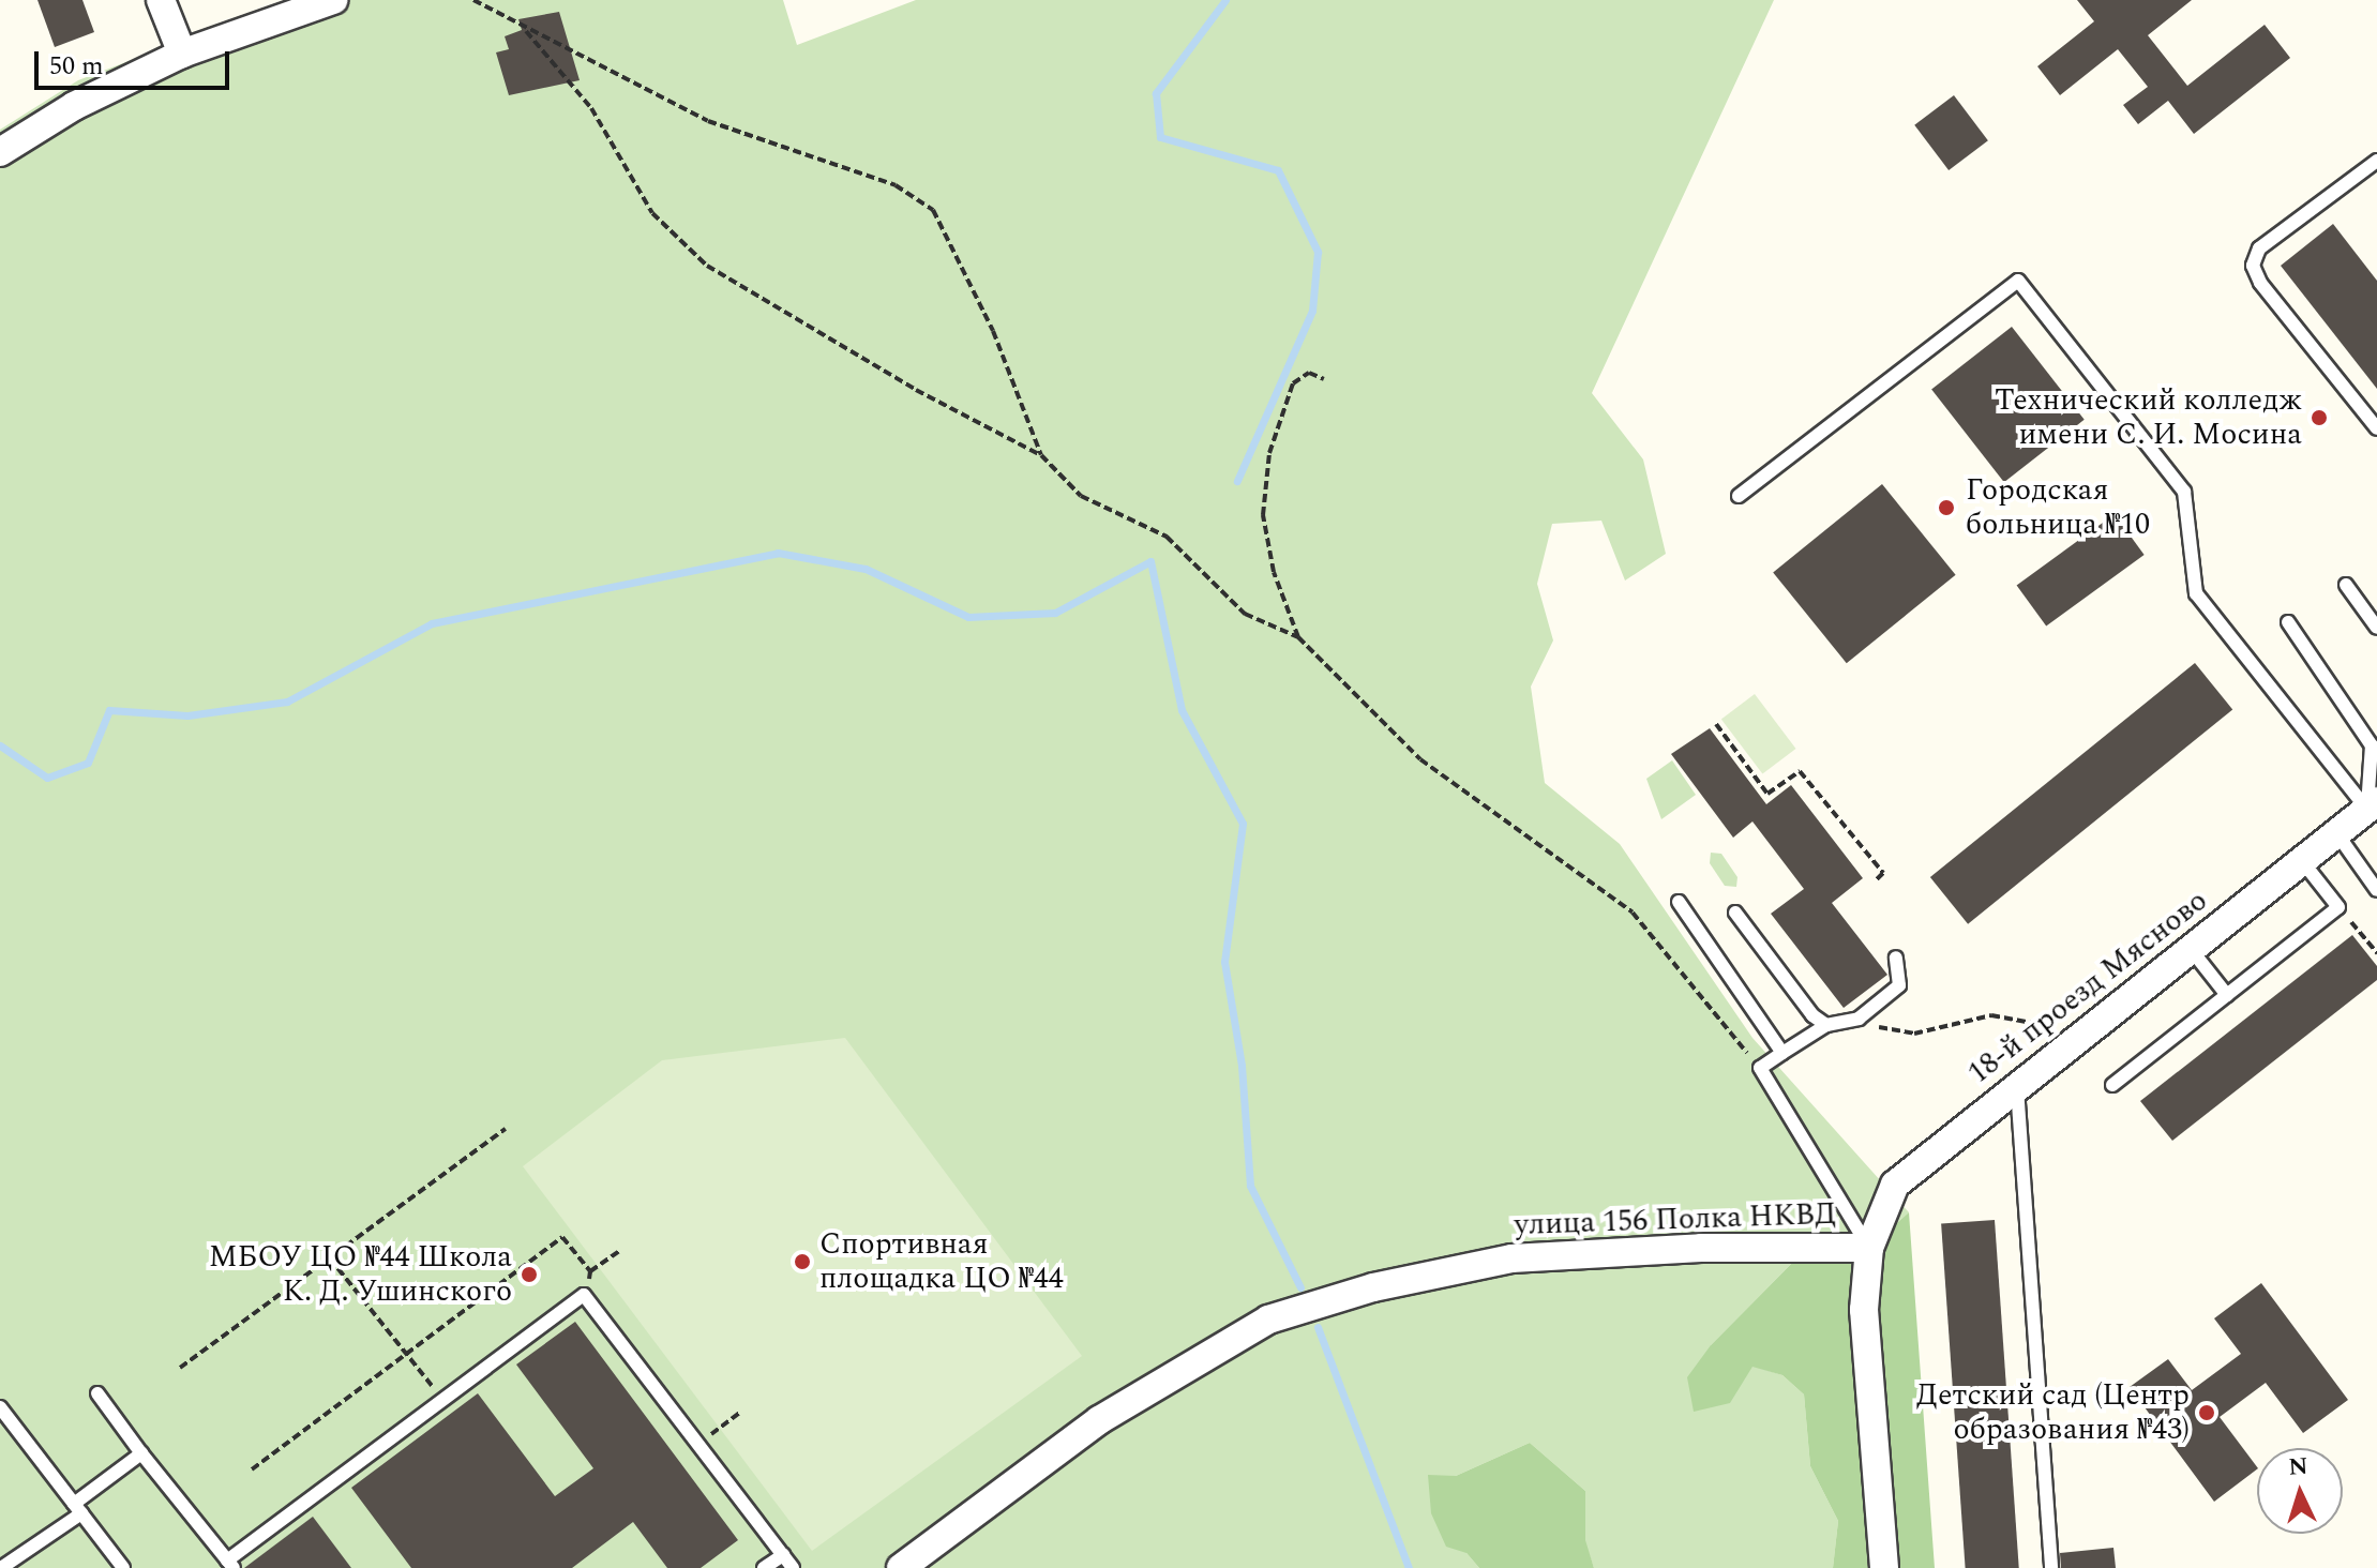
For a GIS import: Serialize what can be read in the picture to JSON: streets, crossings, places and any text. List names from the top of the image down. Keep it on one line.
{"streets":{"street":["18-й проезд Мясново","улица 156 Полка НКВД"]},"crossings":[["18-й проезд Мясново","улица 156 Полка НКВД"]],"places":["Технический колледж имени С. И. Мосина","Городская больница №10","Спортивная площадка ЦО №44","МБОУ ЦО №44 Школа К. Д. Ушинского","Детский сад (Центр образования №43)"],"scale_bar":"50 m","north":"top"}
